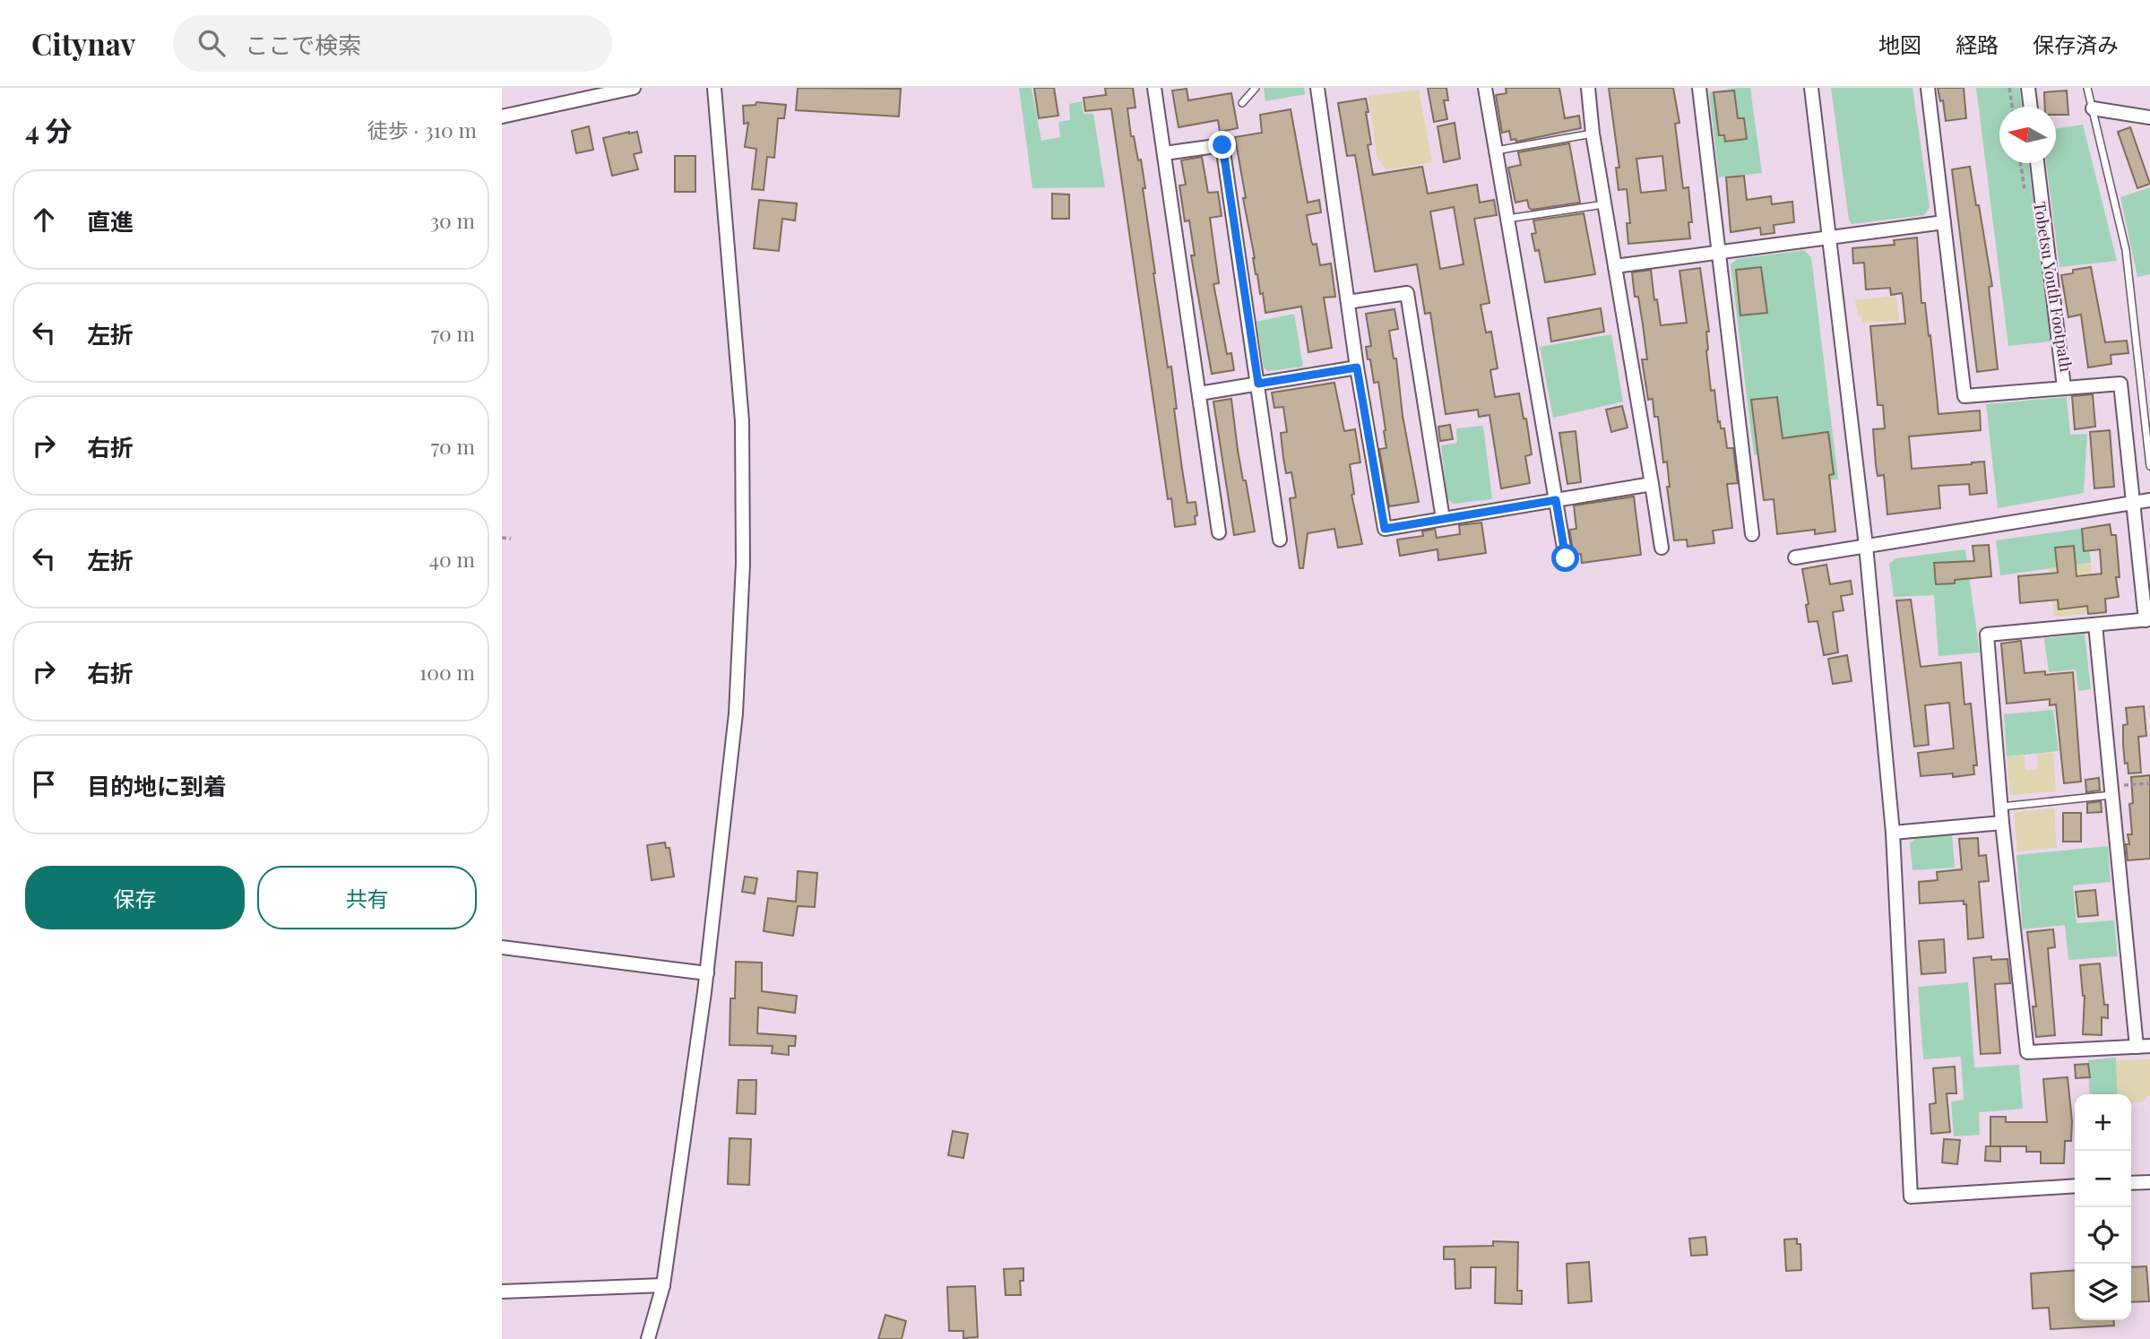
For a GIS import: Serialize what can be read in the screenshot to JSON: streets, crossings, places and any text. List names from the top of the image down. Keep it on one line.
{"streets":{"path":["Tobetsu Youth Footpath"]},"north":"left","page":{"header":"Citynav","search":"ここで検索","nav":["地図","経路","保存済み"],"heading":["4 分","徒歩 · 310 m"],"list":[["直進","30 m"],["左折","70 m"],["右折","70 m"],["左折","40 m"],["右折","100 m"],"目的地に到着"],"buttons":["保存","共有"],"map_buttons":["+","−"]}}
